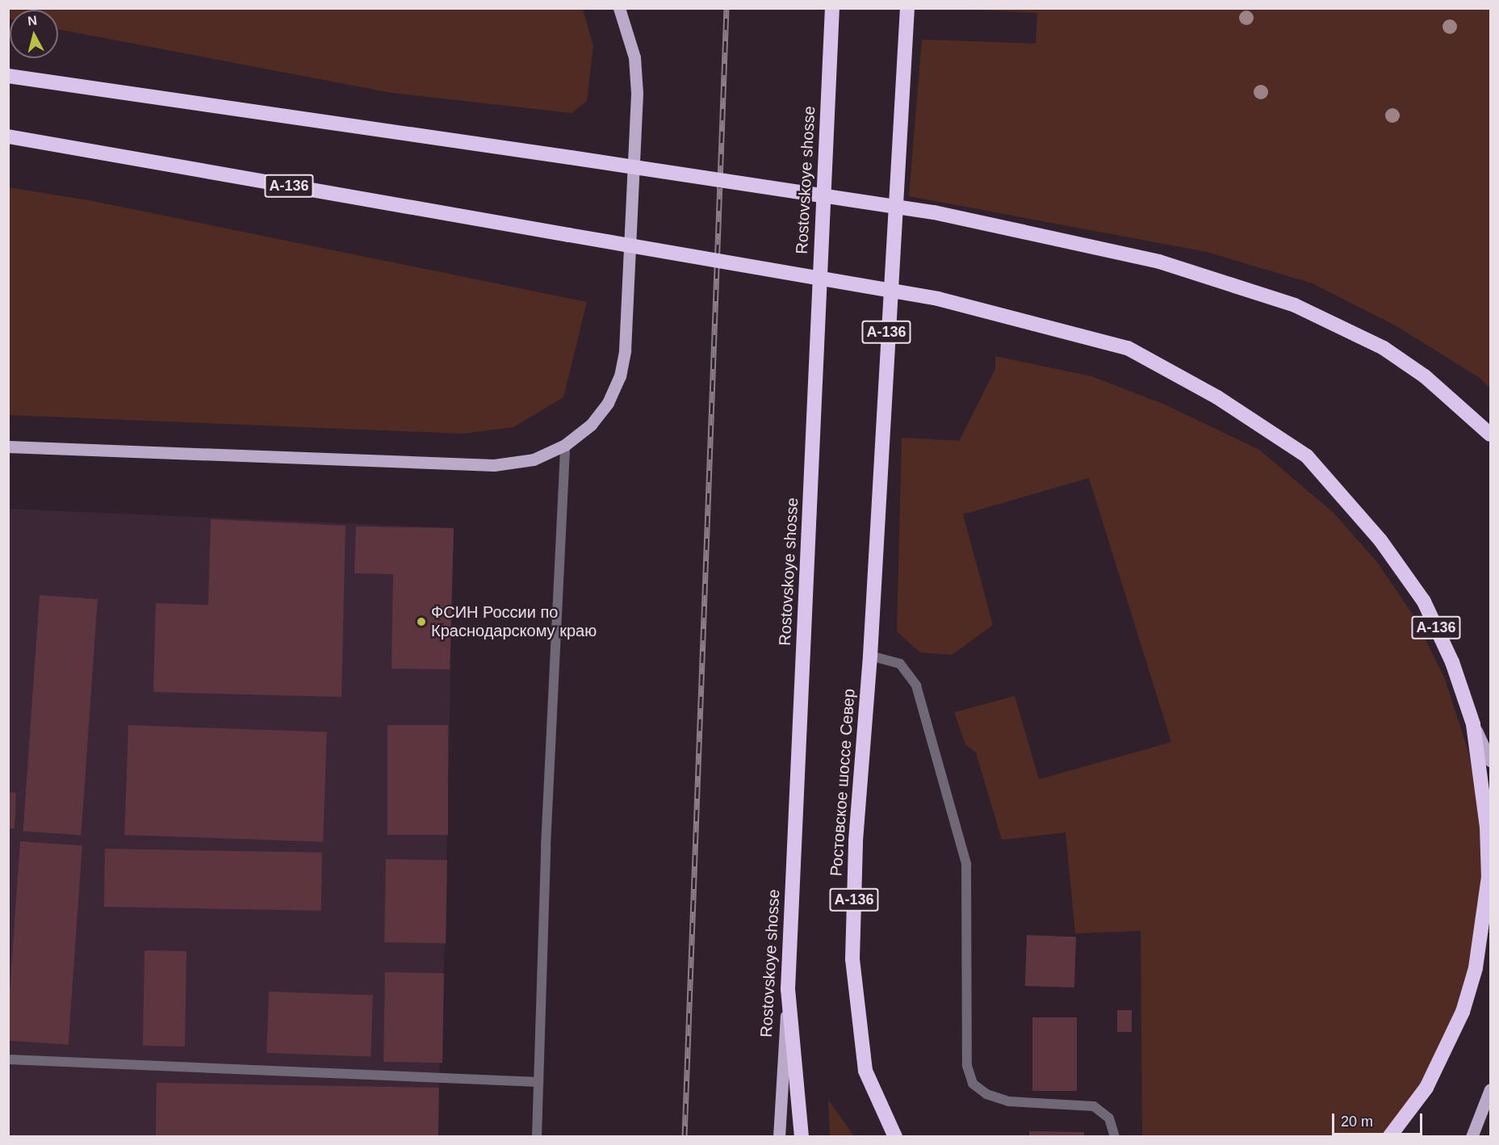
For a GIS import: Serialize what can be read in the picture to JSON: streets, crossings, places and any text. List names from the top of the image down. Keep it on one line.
{"streets":{"highway":["Rostovskoye shosse","А-136","Ростовское шоссе Север"]},"crossings":[["А-136","Ростовское шоссе Север"]],"places":["ФСИН России по Краснодарскому краю"],"scale_bar":"20 m","north":"top"}
